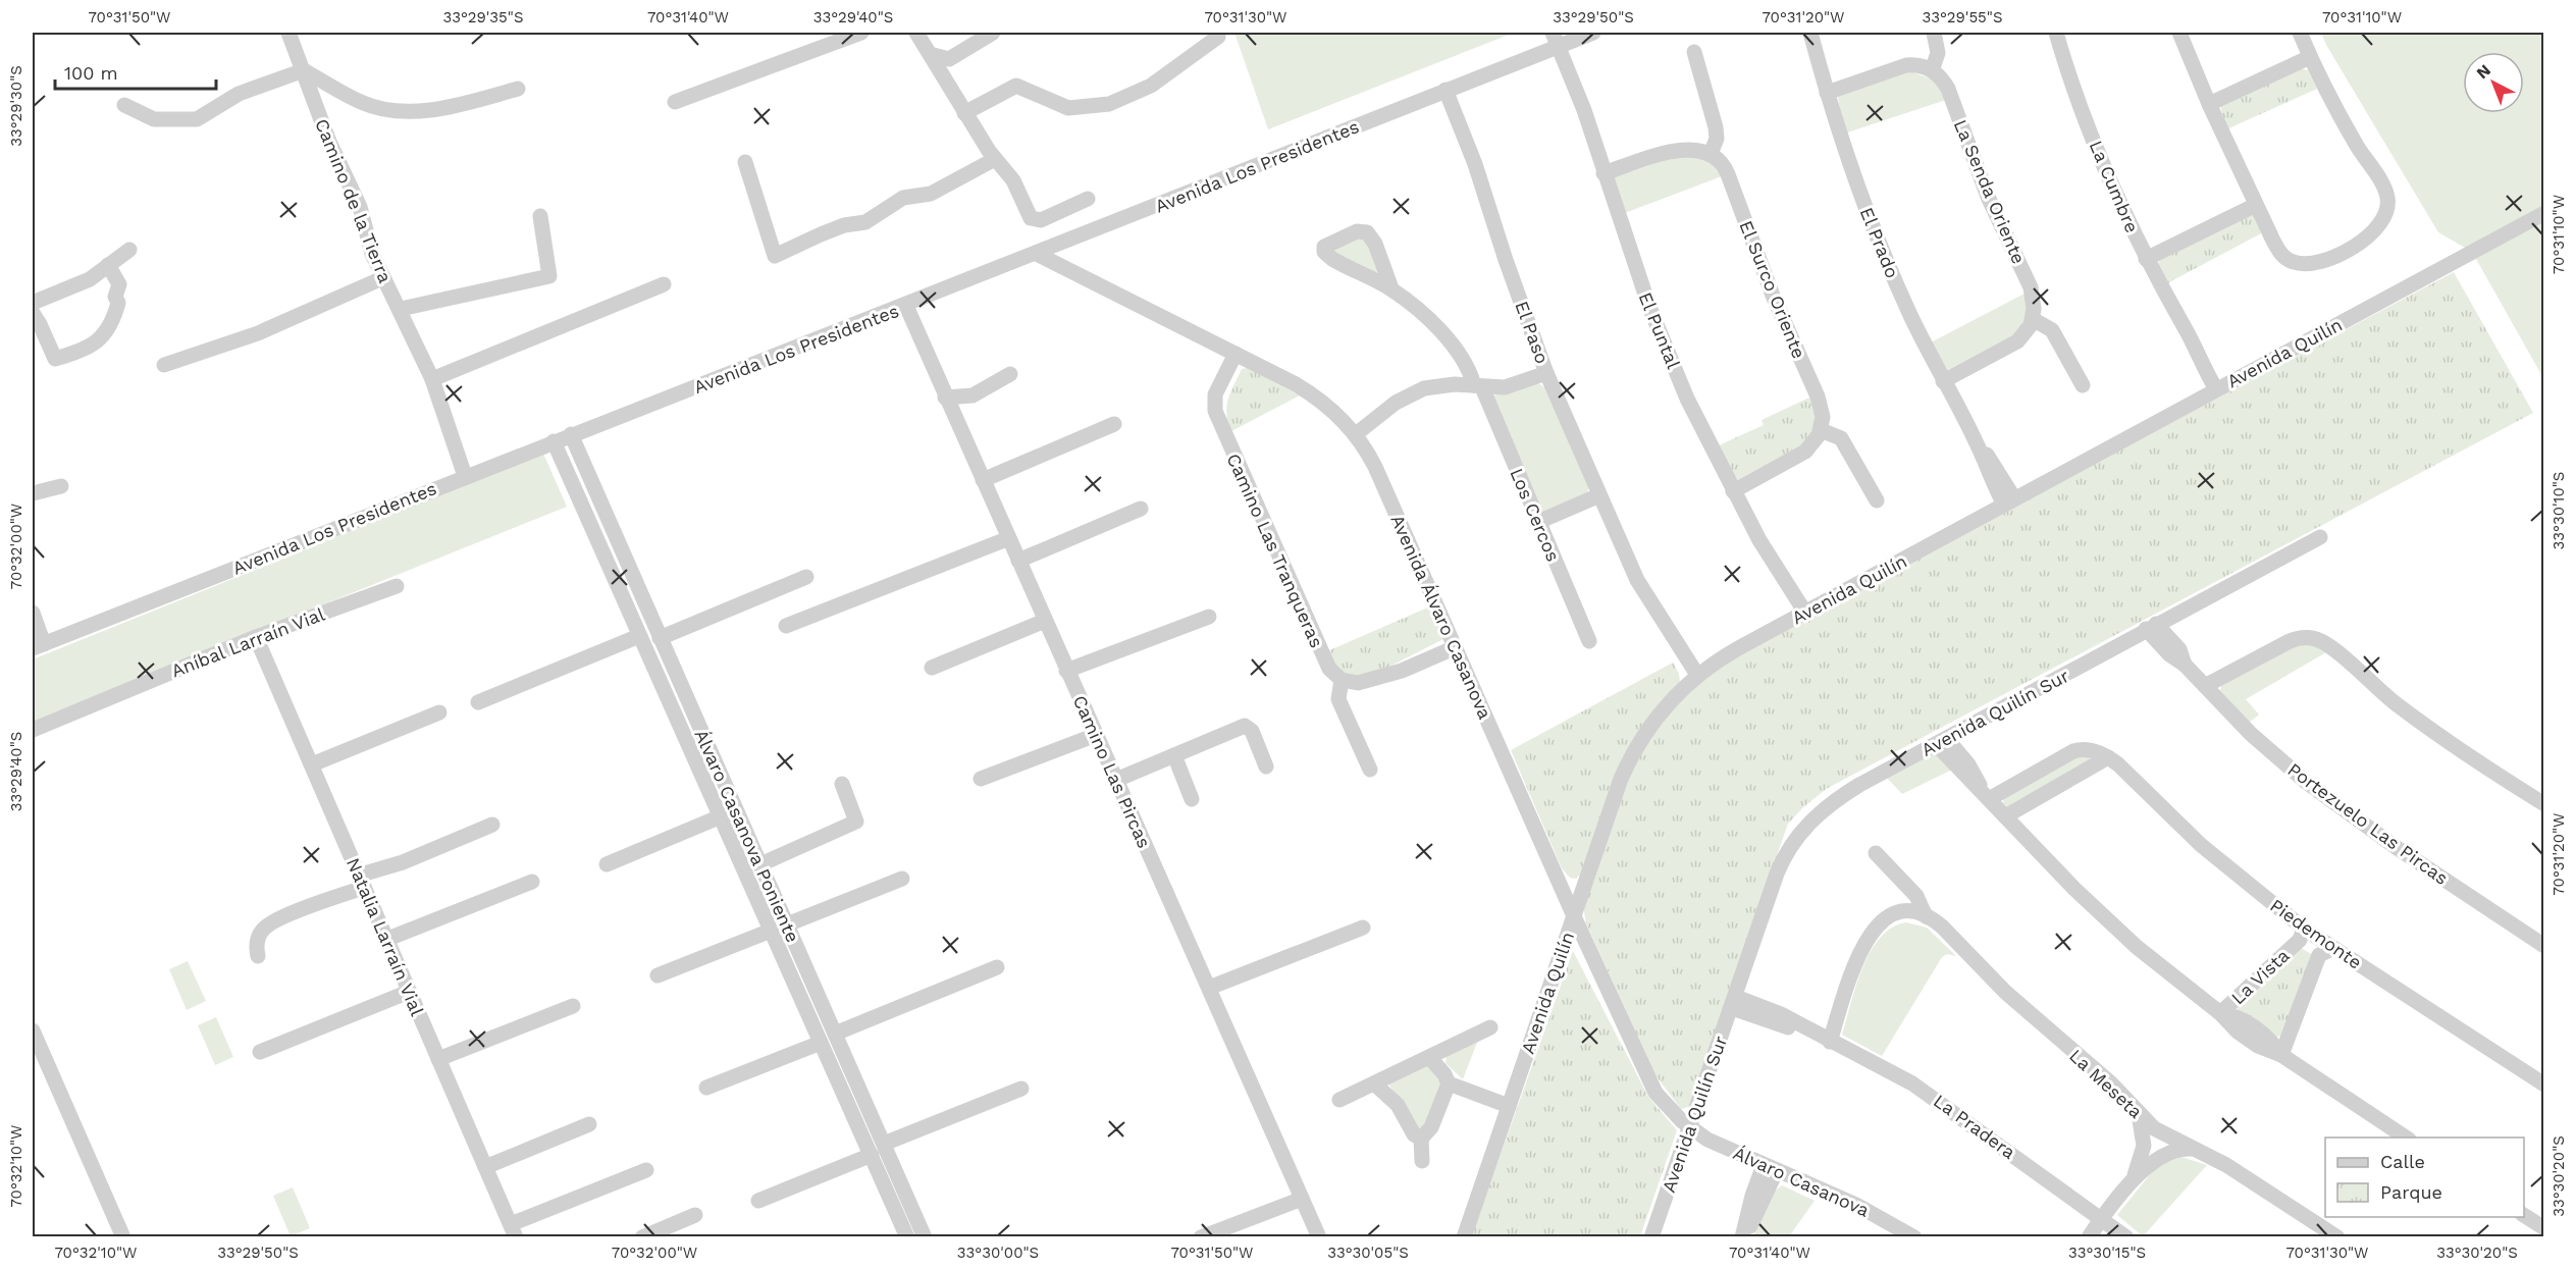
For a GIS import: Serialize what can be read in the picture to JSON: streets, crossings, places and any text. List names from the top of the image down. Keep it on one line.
{"streets":{"street":["Avenida Los Presidentes","La Cumbre","La Senda Oriente","Camino de la Tierra","El Prado","El Surco Oriente","El Puntal","El Paso","Avenida Quilín","Los Cercos","Camino Las Tranqueras","Avenida Álvaro Casanova","Aníbal Larraín Vial","Avenida Quilín Sur","Camino Las Pircas","Portezuelo Las Pircas","Álvaro Casanova Poniente","Piedemonte","Natalia Larraín Vial","La Vista","La Meseta","La Pradera","Álvaro Casanova"]},"crossings":[["Avenida Los Presidentes","El Puntal"],["Avenida Los Presidentes","El Paso"],["Avenida Los Presidentes","Avenida Álvaro Casanova"],["Avenida Los Presidentes","Camino Las Pircas"],["Avenida Los Presidentes","Álvaro Casanova Poniente"],["La Cumbre","Avenida Quilín"],["El Prado","Avenida Quilín"],["El Puntal","Avenida Quilín"],["El Paso","Avenida Quilín"],["Avenida Quilín","Avenida Álvaro Casanova"],["Camino Las Tranqueras","Avenida Álvaro Casanova"],["Avenida Álvaro Casanova","Avenida Quilín Sur"],["Avenida Álvaro Casanova","Álvaro Casanova"],["Aníbal Larraín Vial","Natalia Larraín Vial"],["Avenida Quilín Sur","Portezuelo Las Pircas"],["Avenida Quilín Sur","La Pradera"],["Avenida Quilín Sur","Álvaro Casanova"],["Piedemonte","La Vista"]],"legend":["Calle","Parque"],"scale_bar":"100 m","north":"top left","coordinates":["70°31'50\"W","33°29'35\"S","70°31'40\"W","33°29'40\"S","70°31'30\"W","33°29'50\"S","70°31'20\"W","33°29'55\"S","70°31'10\"W","33°29'30\"S","33°30'10\"S","70°32'00\"W","70°32'10\"W","33°30'20\"S","33°30'00\"S","33°30'05\"S","33°30'15\"S"]}
